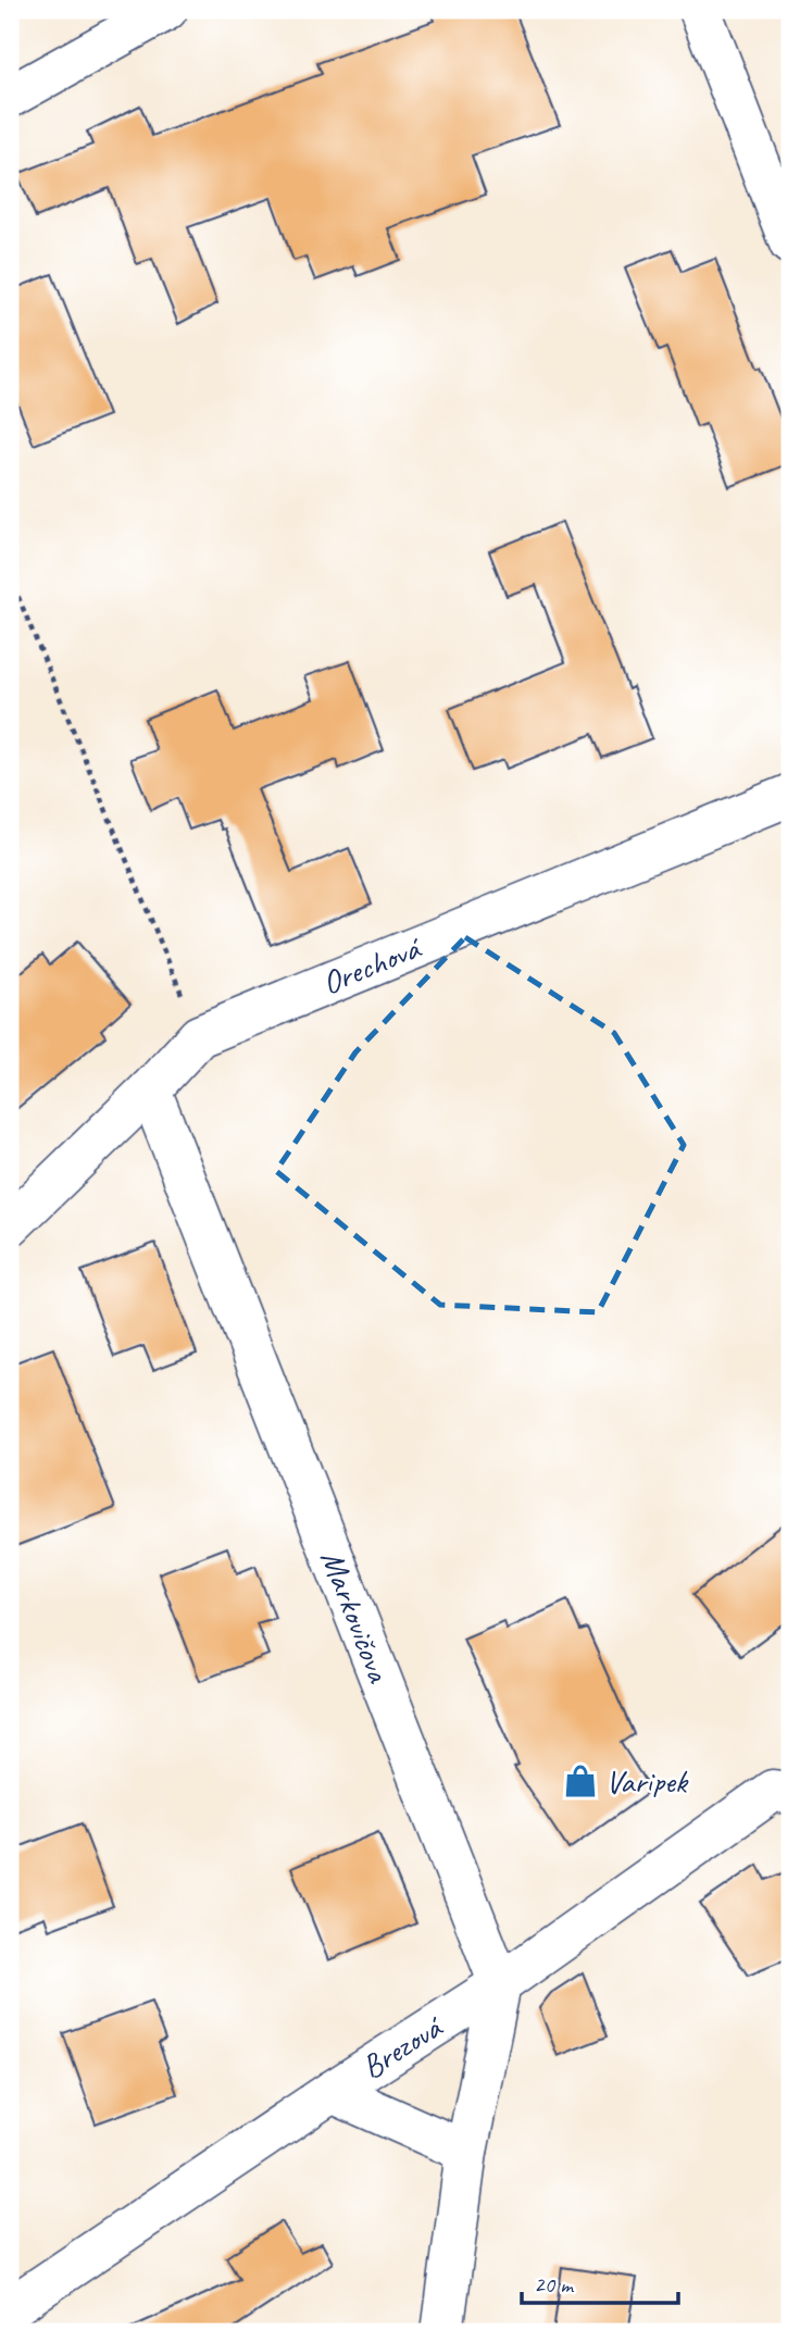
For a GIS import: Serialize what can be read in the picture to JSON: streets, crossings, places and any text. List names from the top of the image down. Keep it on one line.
{"streets":{"street":["Orechová","Markovičova","Brezová"]},"crossings":[["Orechová","Markovičova"],["Markovičova","Brezová"]],"places":{"shop":["Varipek"]},"scale_bar":"20 m"}
